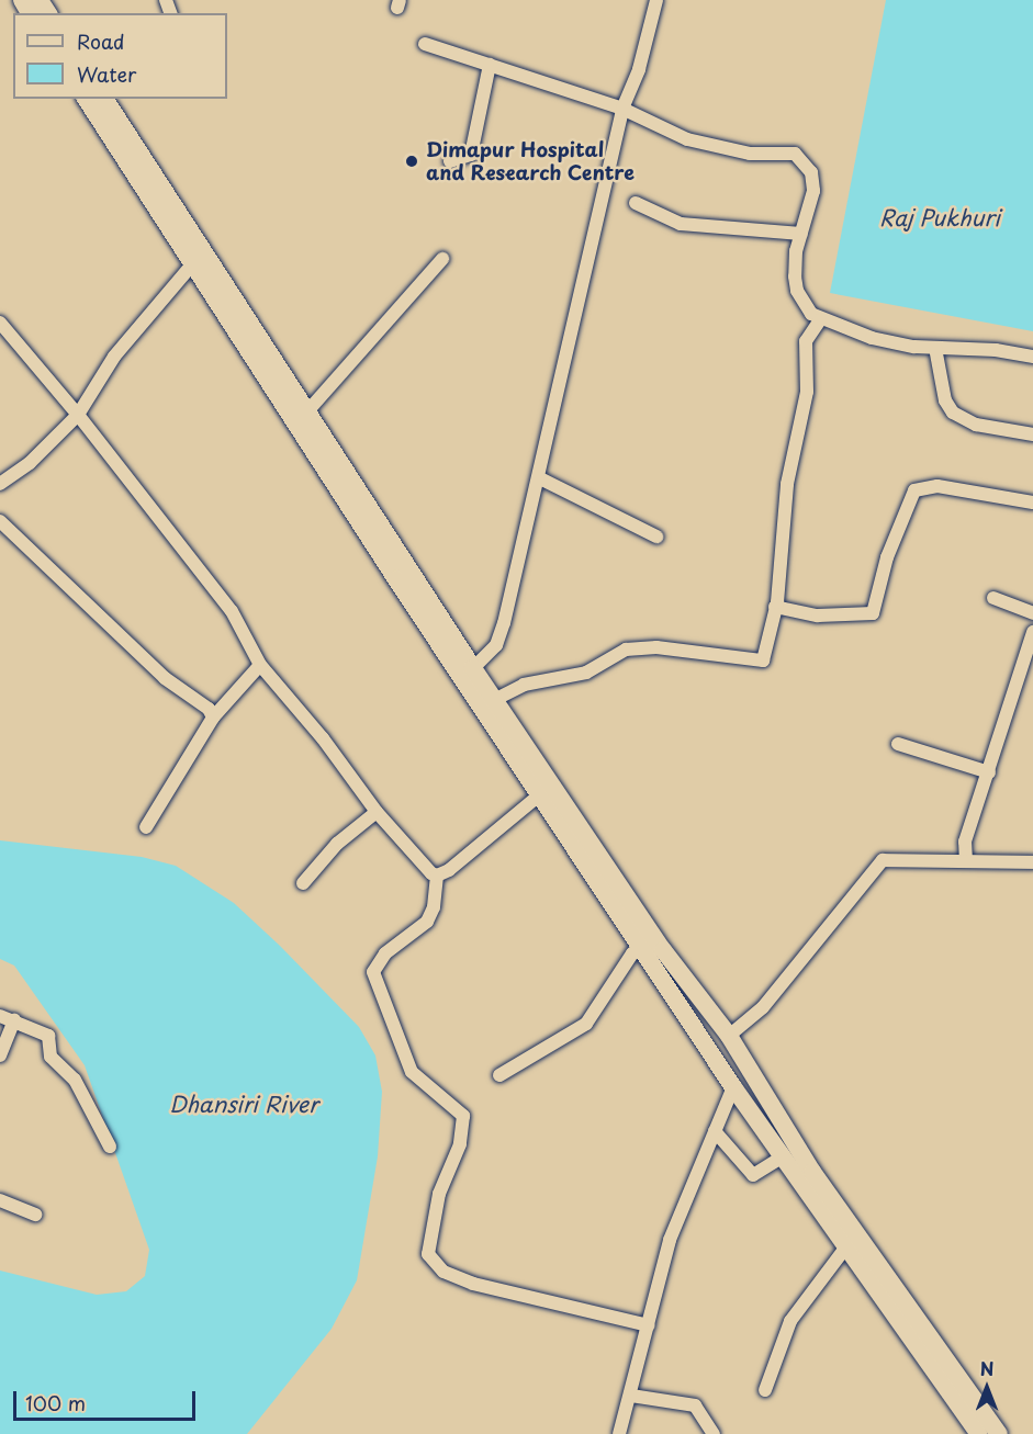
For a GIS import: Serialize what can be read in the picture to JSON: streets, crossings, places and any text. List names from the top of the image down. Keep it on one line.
{"water":["Raj Pukhuri","Dhansiri River"],"places":["Dimapur Hospital and Research Centre"],"legend":["Road","Water"],"scale_bar":"100 m","north":"top"}
